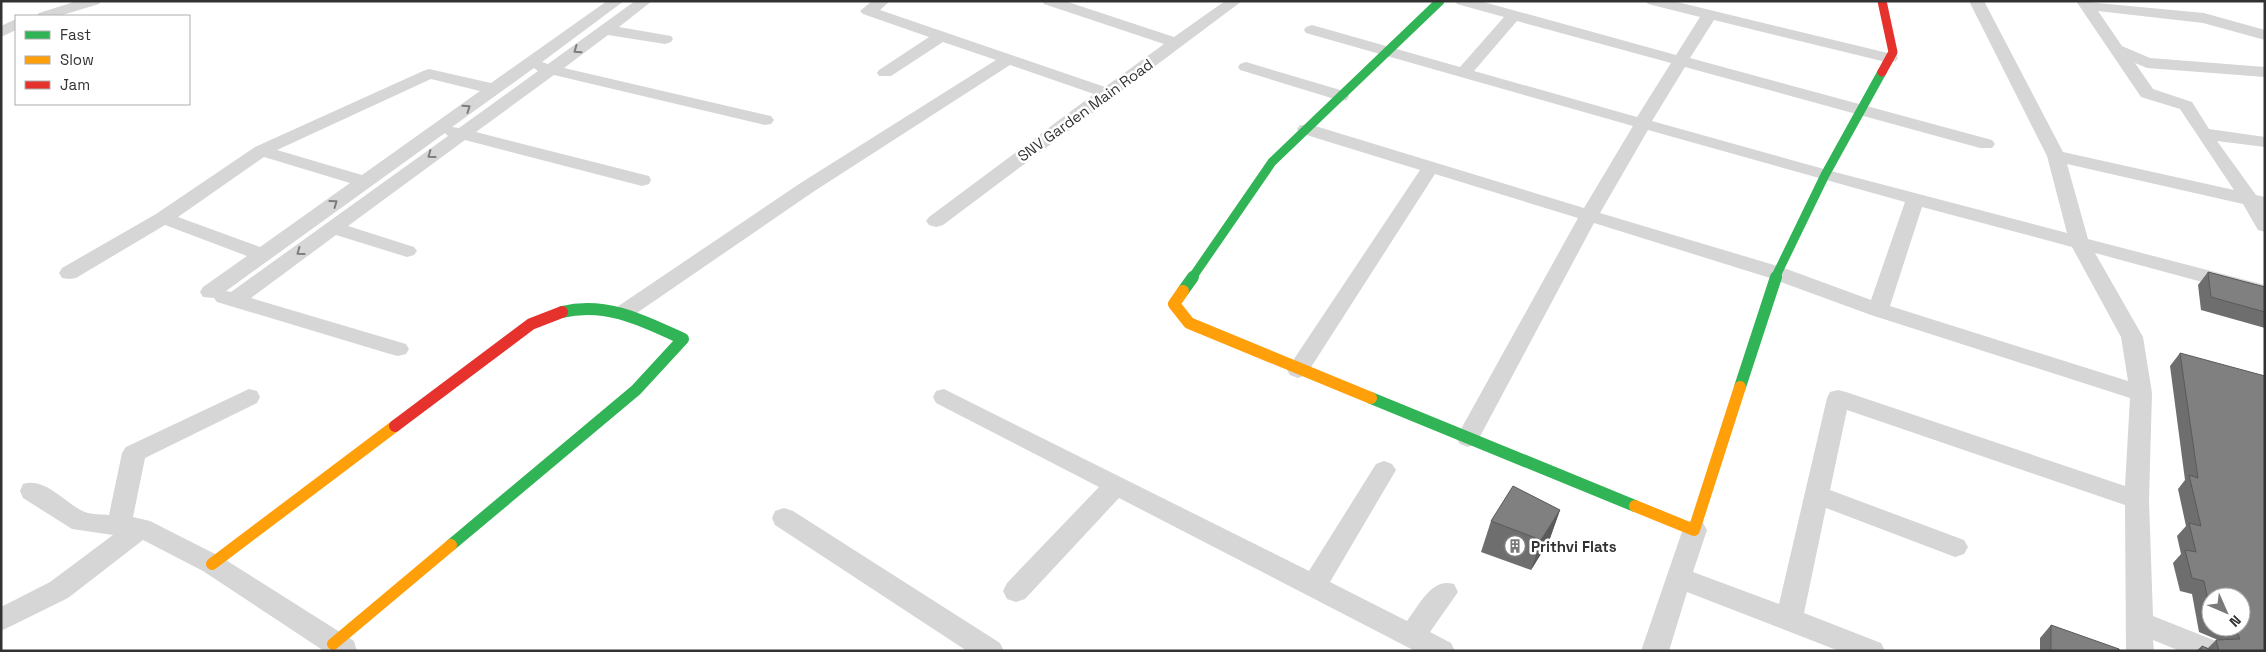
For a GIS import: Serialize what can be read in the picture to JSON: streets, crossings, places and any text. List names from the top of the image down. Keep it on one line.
{"streets":{"street":["SNV Garden Main Road"]},"places":{"building":["Prithvi Flats"]},"legend":["Fast","Slow","Jam"],"north":"bottom right"}
